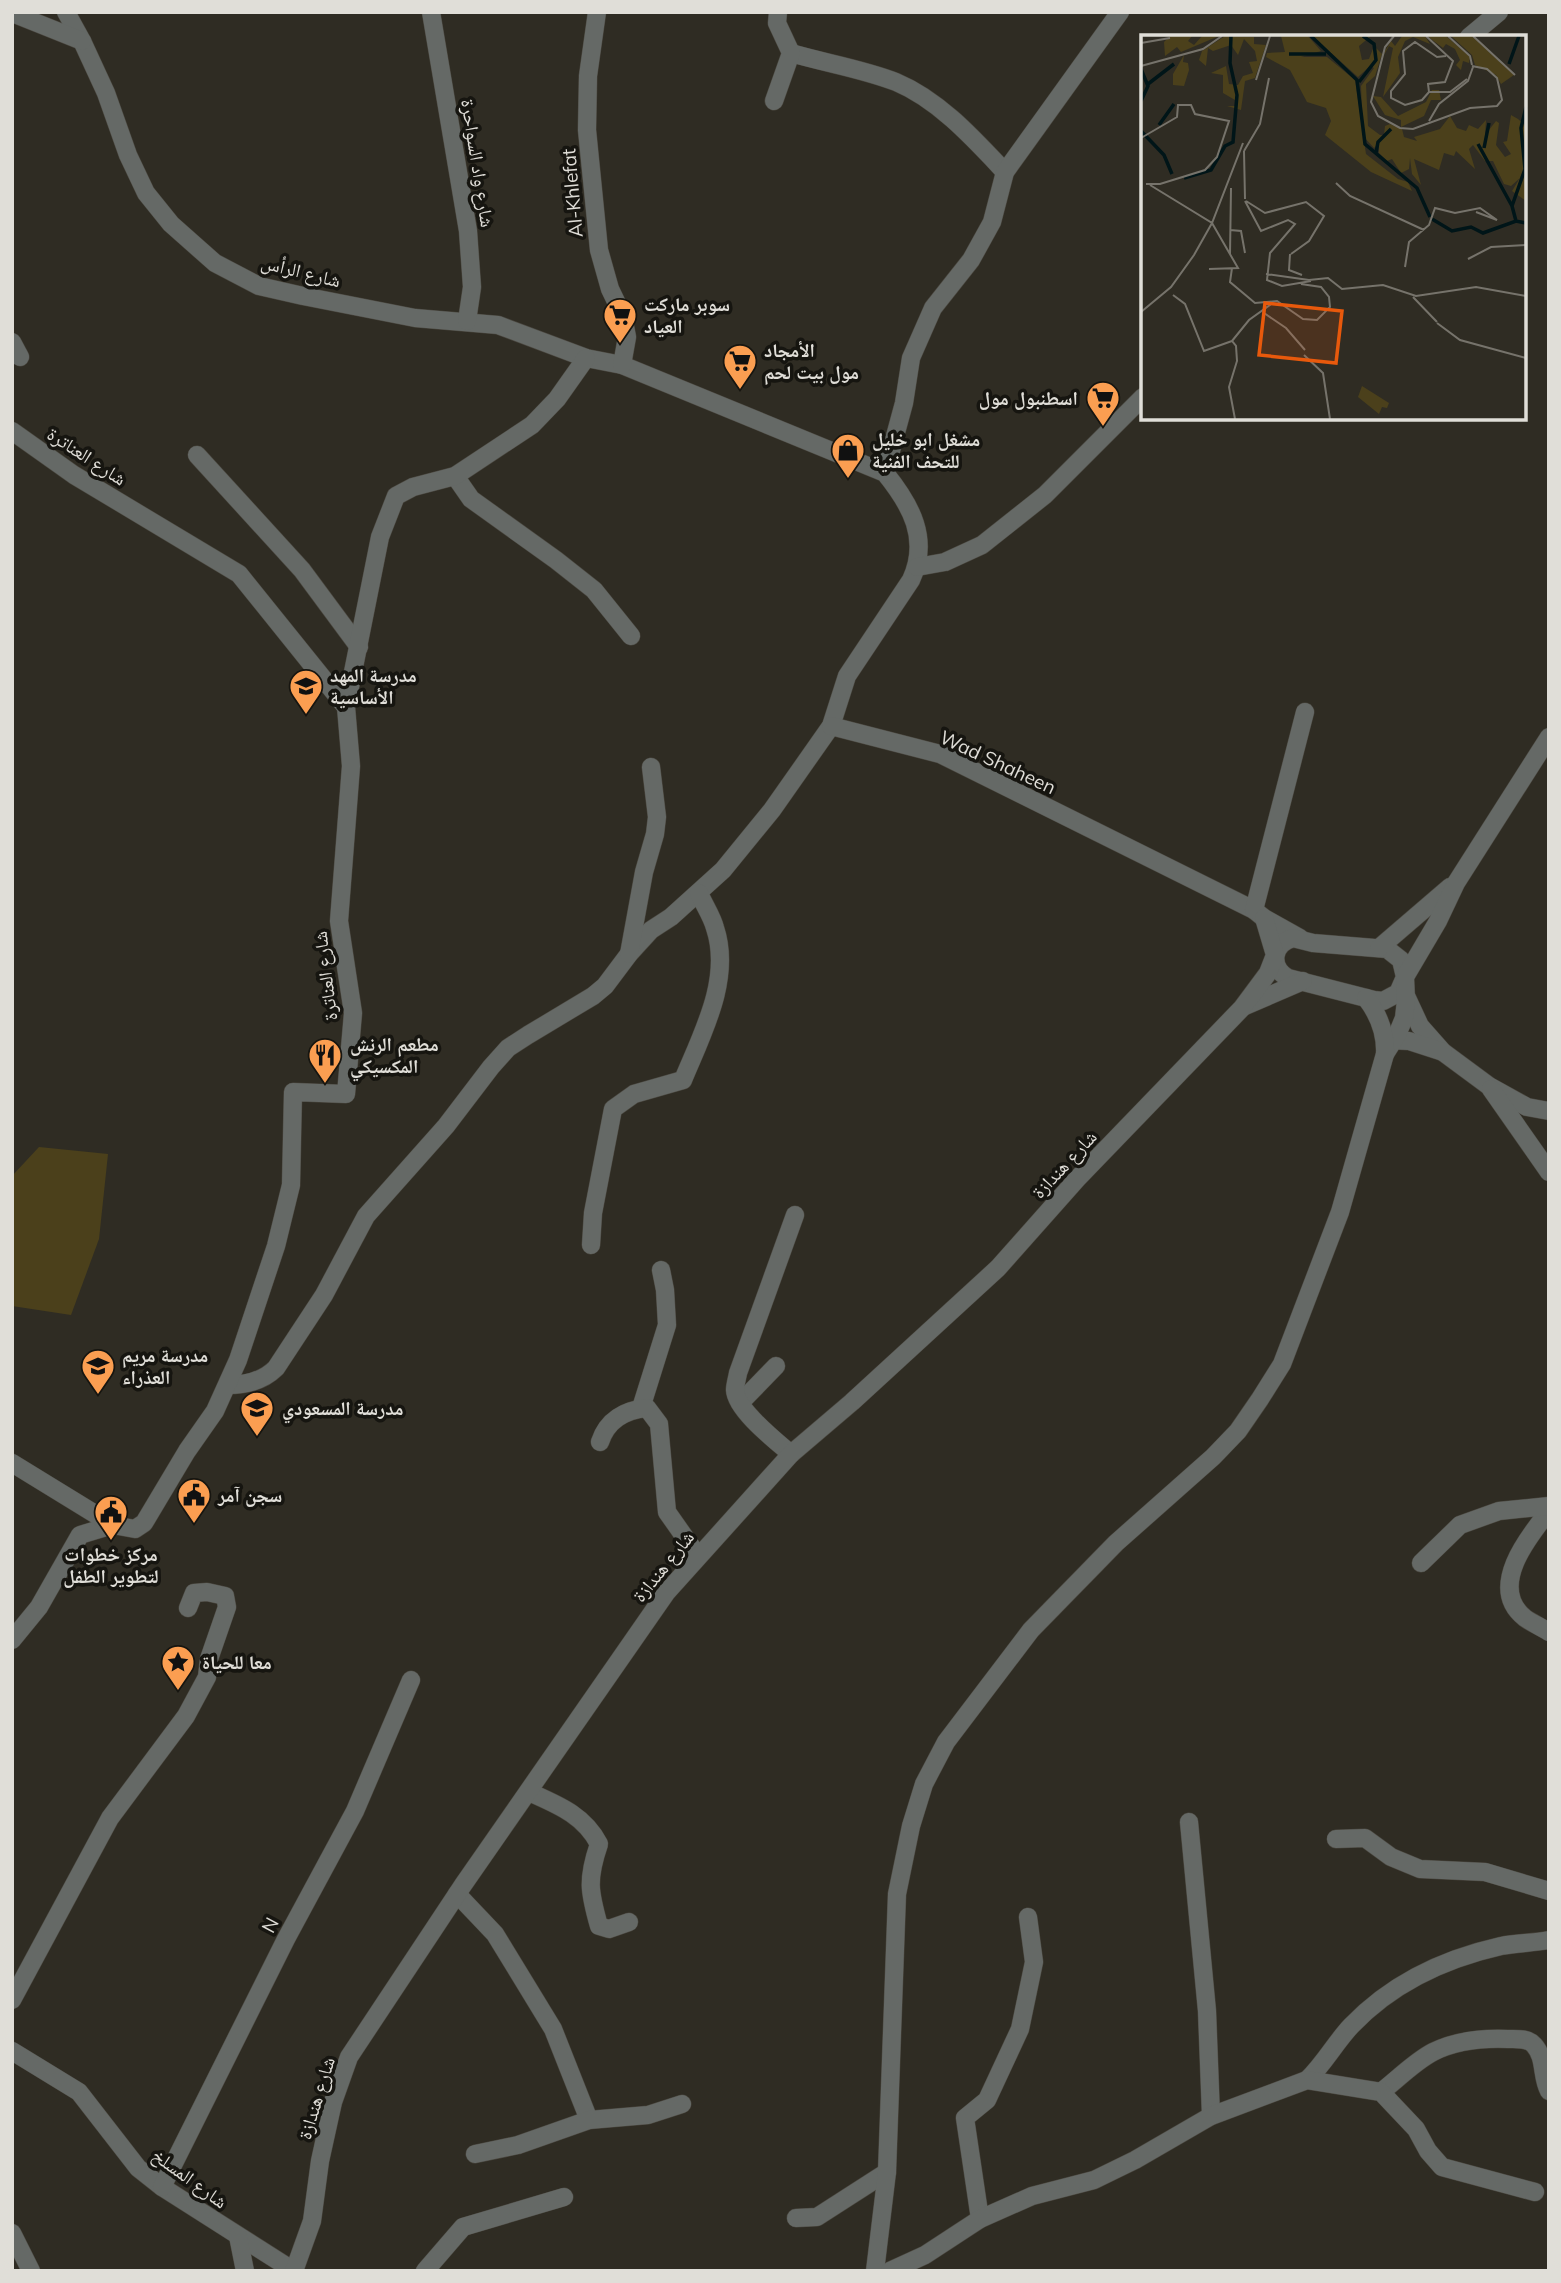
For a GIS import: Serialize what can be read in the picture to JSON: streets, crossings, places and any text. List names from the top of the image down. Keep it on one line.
{"streets":{"street":["شارع واد السواحرة","Al-Khlefat","شارع الرأس","شارع العناترة","Wad Shaheen","شارع هندازة","N","شارع المسلخ"]},"crossings":[["شارع واد السواحرة","شارع الرأس"],["Al-Khlefat","شارع الرأس"],["شارع هندازة","شارع المسلخ"],["N","شارع المسلخ"]],"places":{"supermarket":["سوبر ماركت العياد","الأمجاد مول بيت لحم","اسطنبول مول"],"shop":["مشغل ابو خليل للتحف الفنية"],"school or university":["مدرسة المهد الأساسية","مدرسة مريم العذراء","مدرسة المسعودي"],"restaurant":["مطعم الرنش المكسيكي"],"public building":["سجن آمر","مركز خطوات لتطوير الطفل"],"place":["معا للحياة"]}}
